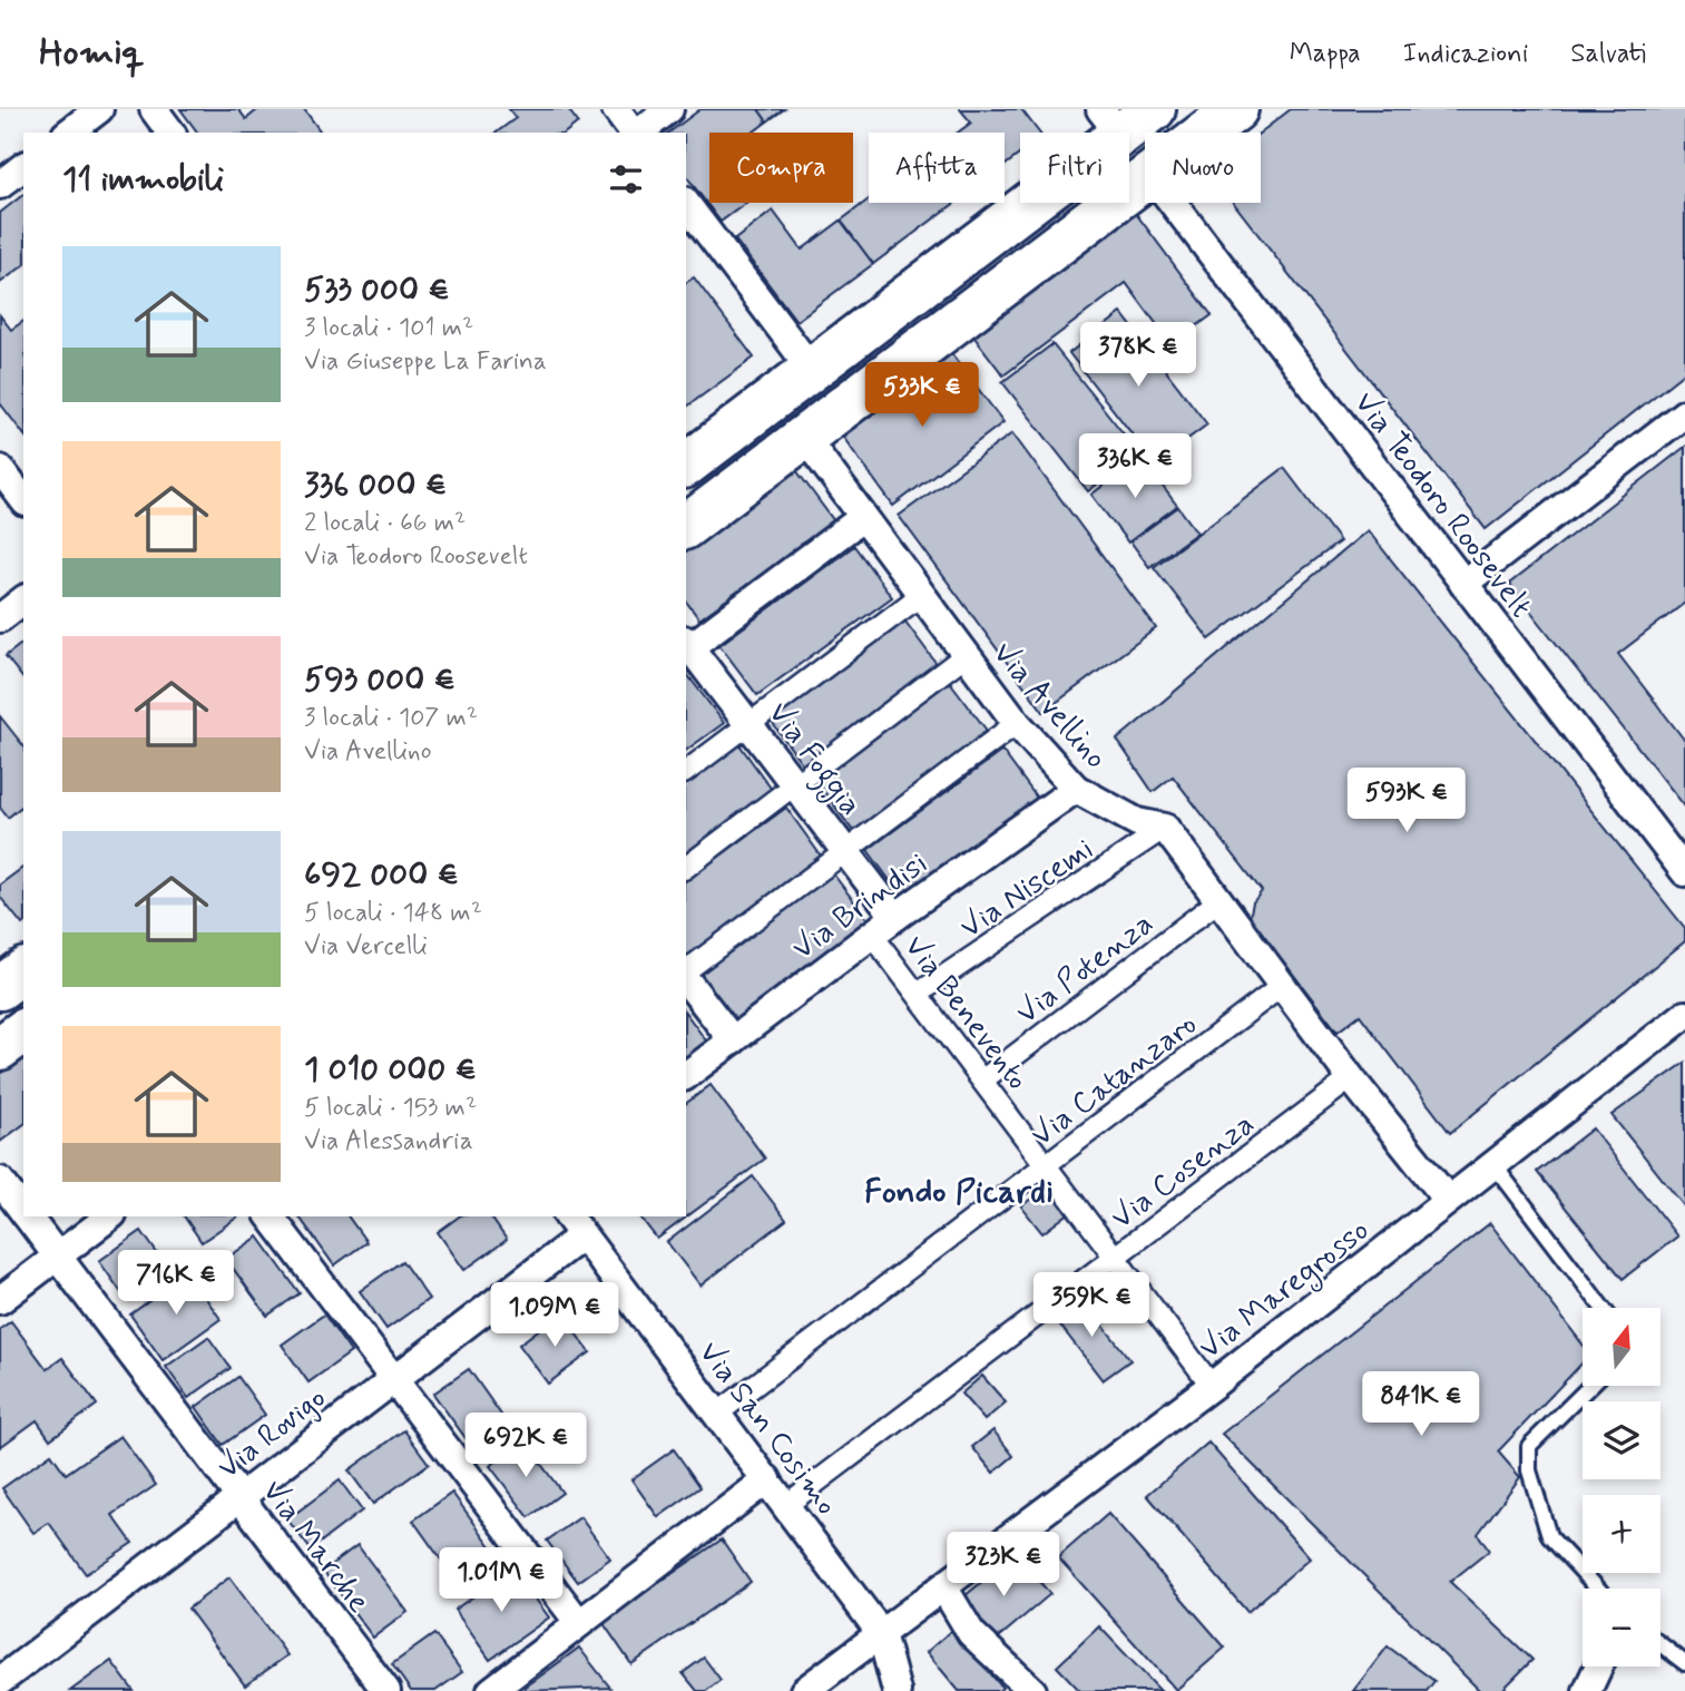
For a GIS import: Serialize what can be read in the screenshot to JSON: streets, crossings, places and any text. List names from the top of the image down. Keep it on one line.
{"streets":{"street":["Via Teodoro Roosevelt","Via Avellino","Via Foggia","Via Niscemi","Via Brindisi","Via Potenza","Via Benevento","Via Catanzaro","Via Cosenza","Via Maregrosso","Via San Cosimo","Via Rovigo","Via Marche"]},"crossings":[["Via Avellino","Via Niscemi"],["Via Avellino","Via Brindisi"],["Via Foggia","Via Brindisi"],["Via Niscemi","Via Benevento"],["Via Brindisi","Via Benevento"],["Via Potenza","Via Benevento"],["Via Benevento","Via Catanzaro"],["Via Benevento","Via Cosenza"],["Via Benevento","Via Maregrosso"],["Via Catanzaro","Via San Cosimo"],["Via Cosenza","Via San Cosimo"],["Via Maregrosso","Via San Cosimo"],["Via San Cosimo","Via Rovigo"],["Via Rovigo","Via Marche"]],"districts":["Fondo Picardi"],"north":"top","page":{"header":"Homiq","nav":["Mappa","Indicazioni","Salvati"],"chip":["Compra","Affitta","Filtri","Nuovo"],"heading":"11 immobili","list":[{"name":"533 000 €","note":"3 locali · 101 m² · Via Giuseppe La Farina"},{"name":"336 000 €","note":"2 locali · 66 m² · Via Teodoro Roosevelt"},{"name":"593 000 €","note":"3 locali · 107 m² · Via Avellino"},{"name":"692 000 €","note":"5 locali · 148 m² · Via Vercelli"},{"name":"1 010 000 €","note":"5 locali · 153 m² · Via Alessandria"}],"price":["378K €","533K €","336K €","593K €","716K €","359K €","1.09M €","841K €","692K €","323K €","1.01M €"],"map_buttons":["+","−"]}}
